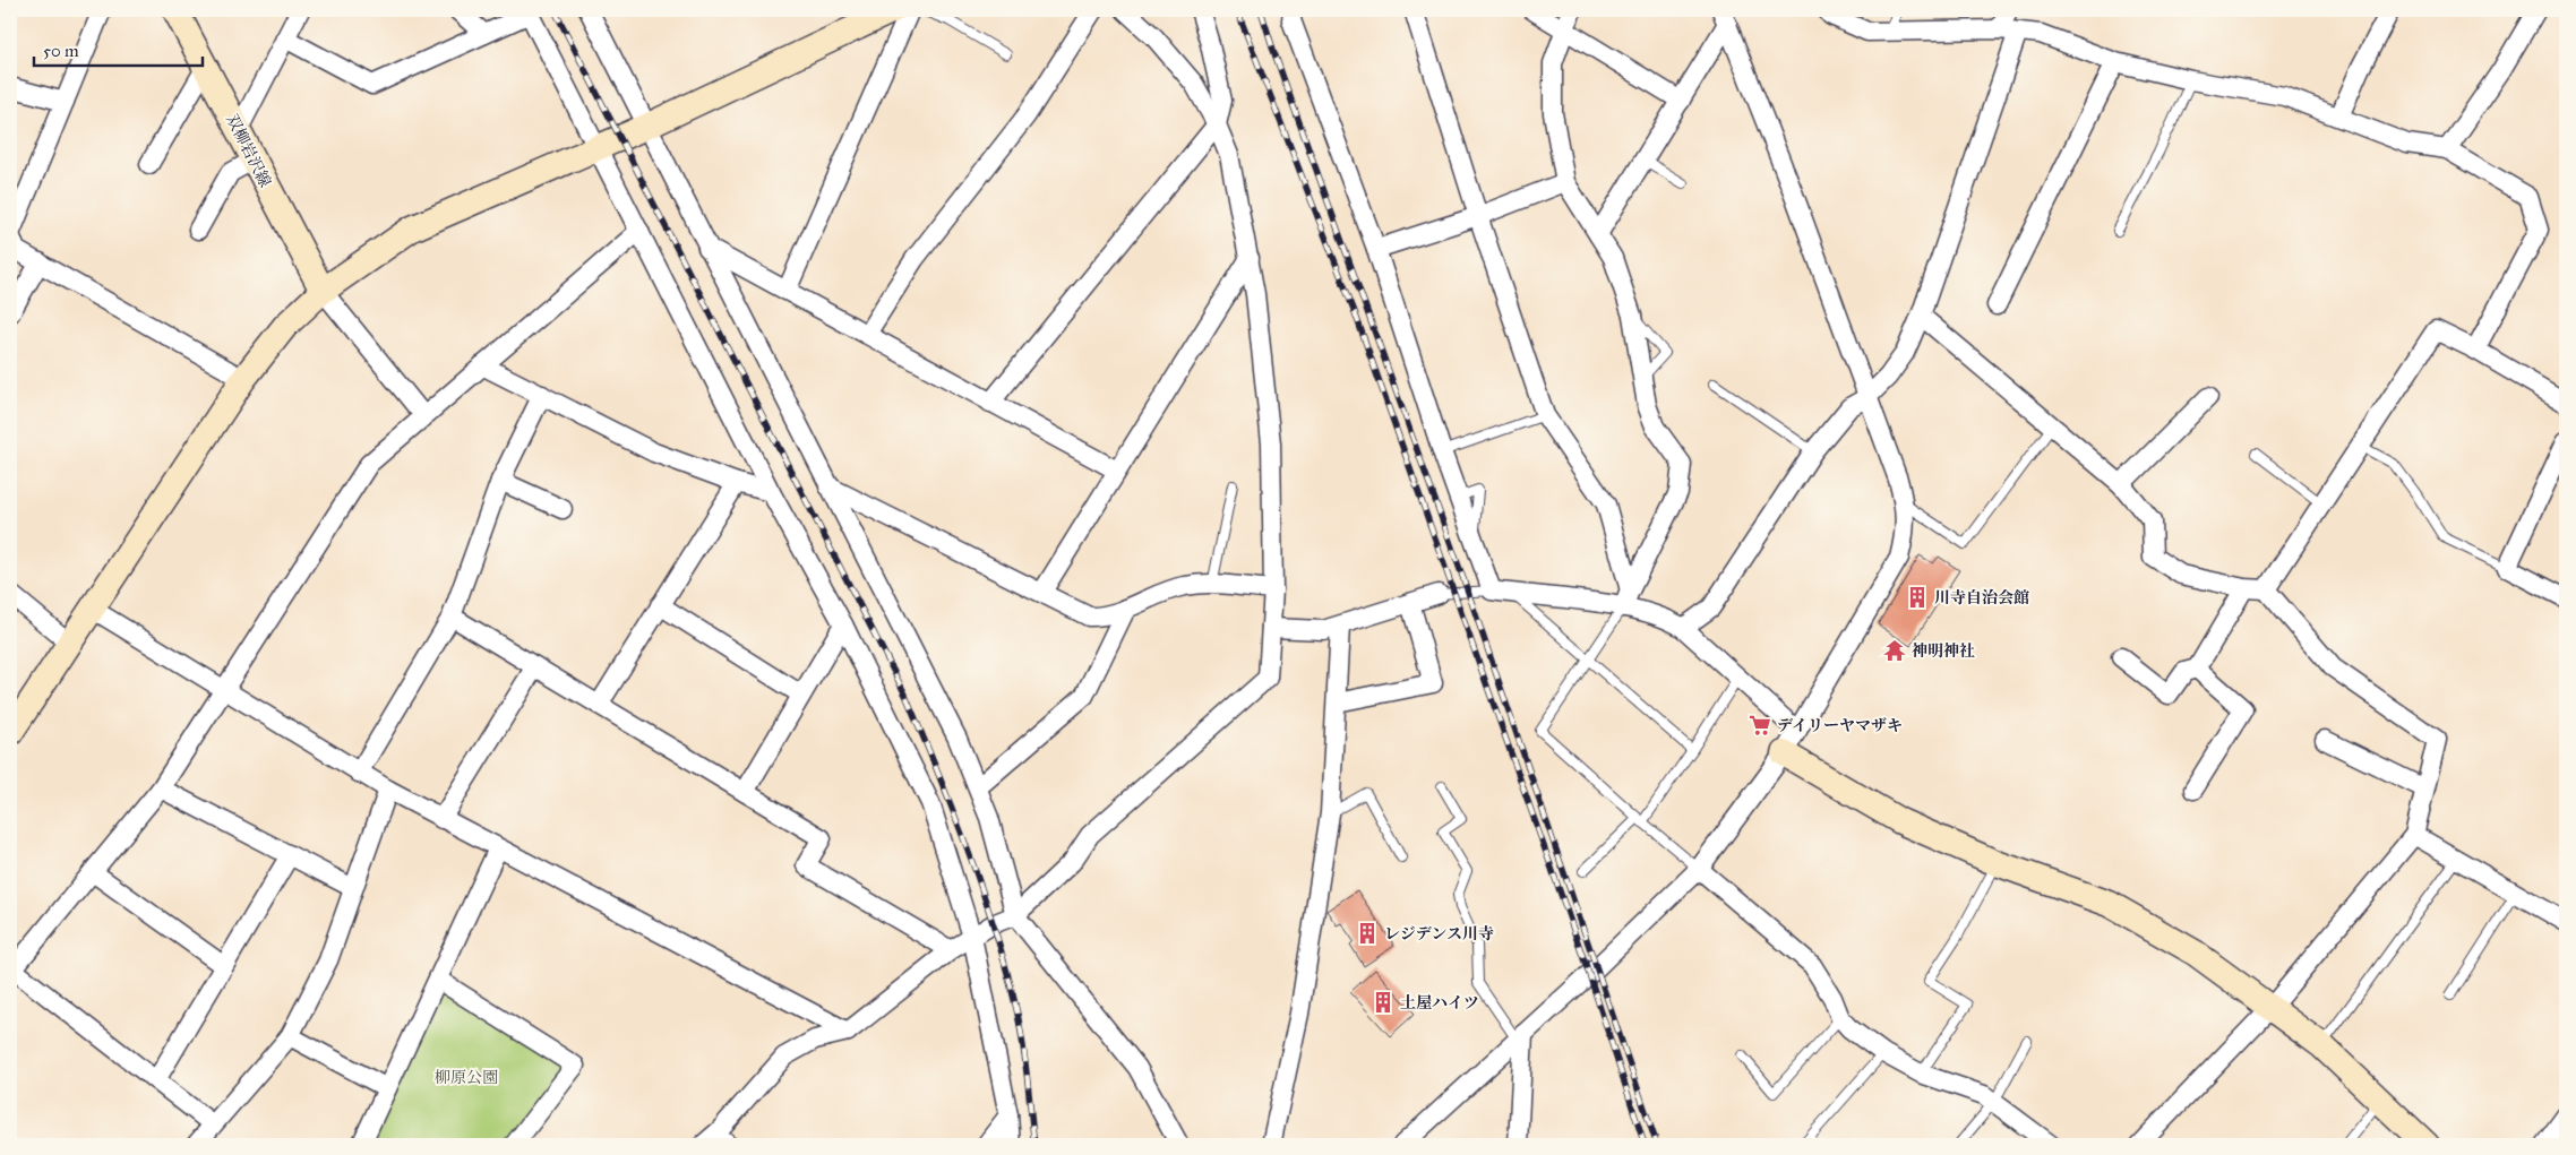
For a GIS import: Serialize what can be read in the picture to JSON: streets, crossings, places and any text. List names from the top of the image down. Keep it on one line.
{"streets":{"street":["双柳岩沢線"]},"parks":["柳原公園"],"places":{"building":["川寺自治会館","レジデンス川寺","土屋ハイツ"],"temple":["神明神社"],"supermarket":["デイリーヤマザキ"]},"scale_bar":"50 m"}
